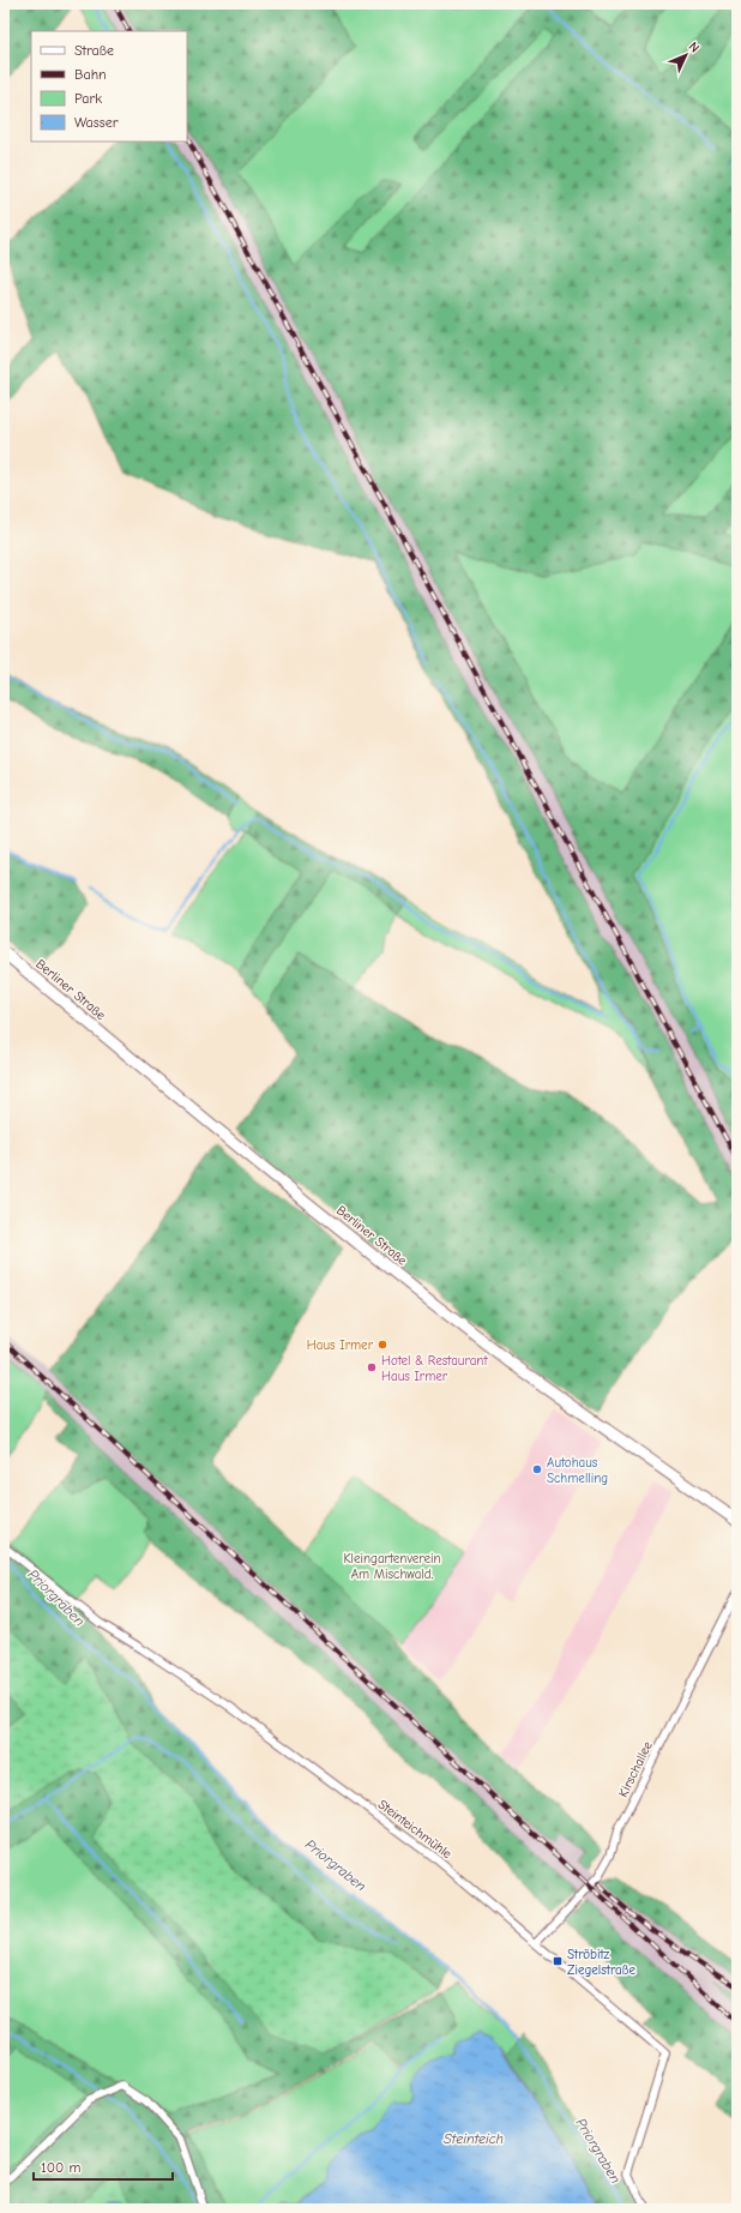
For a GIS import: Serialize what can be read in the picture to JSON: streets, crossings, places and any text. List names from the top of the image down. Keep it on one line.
{"streets":{"main road":["Berliner Straße"],"street":["Kirschallee","Steinteichmühle"]},"crossings":[["Kirschallee","Steinteichmühle"]],"water":["Priorgraben","Steinteich"],"parks":["Kleingartenverein Am Mischwald."],"places":{"other":["Haus Irmer","Hotel & Restaurant Haus Irmer","Autohaus Schmelling"],"transit":["Ströbitz Ziegelstraße"]},"legend":["Straße","Bahn","Park","Wasser"],"scale_bar":"100 m","north":"top right"}
